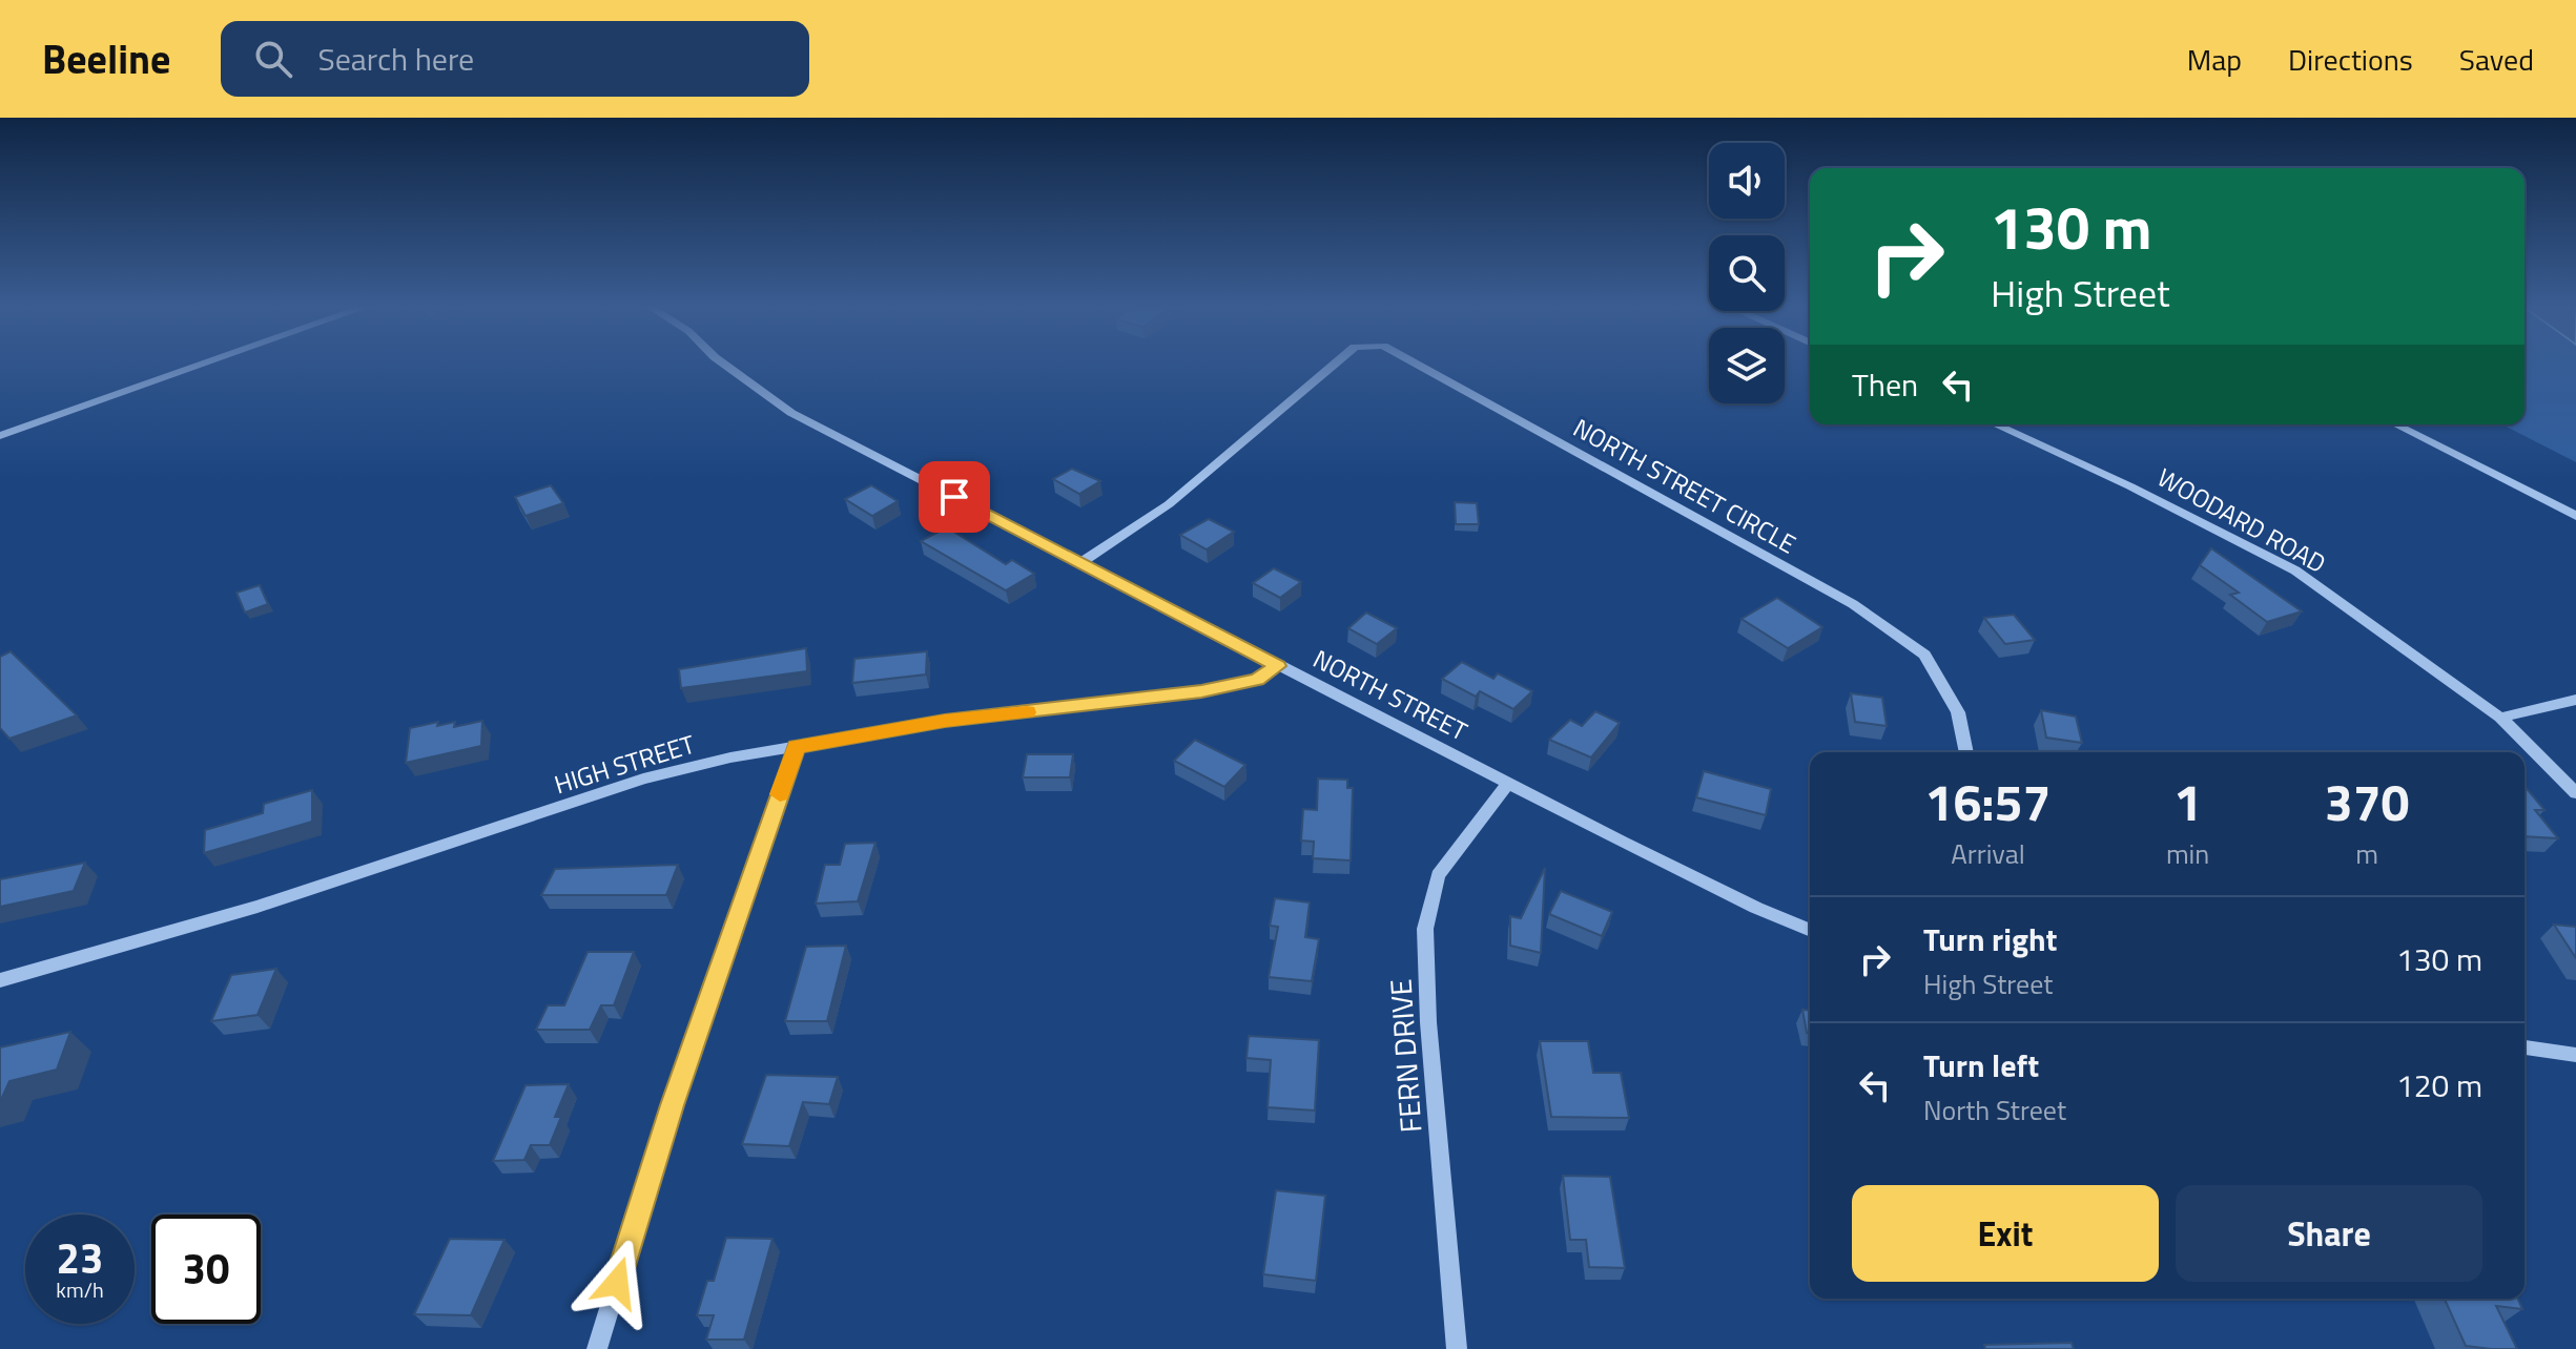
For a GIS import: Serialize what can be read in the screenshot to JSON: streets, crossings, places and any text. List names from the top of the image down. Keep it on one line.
{"streets":{"street":["NORTH STREET CIRCLE","WOODARD ROAD","NORTH STREET","HIGH STREET","FERN DRIVE"]},"crossings":[["NORTH STREET CIRCLE","NORTH STREET"],["NORTH STREET","HIGH STREET"],["NORTH STREET","FERN DRIVE"]],"page":{"header":"Beeline","search":"Search here","nav":["Map","Directions","Saved"],"turn":["130 m","High Street"],"then":"Then","eta":["16:57","Arrival","1","min","370","m"],"list":[{"name":"Turn right","note":"High Street","value":"130 m"},{"name":"Turn left","note":"North Street","value":"120 m"}],"buttons":["Exit","Share"],"speed":"23 km/h","limit":"30"}}
